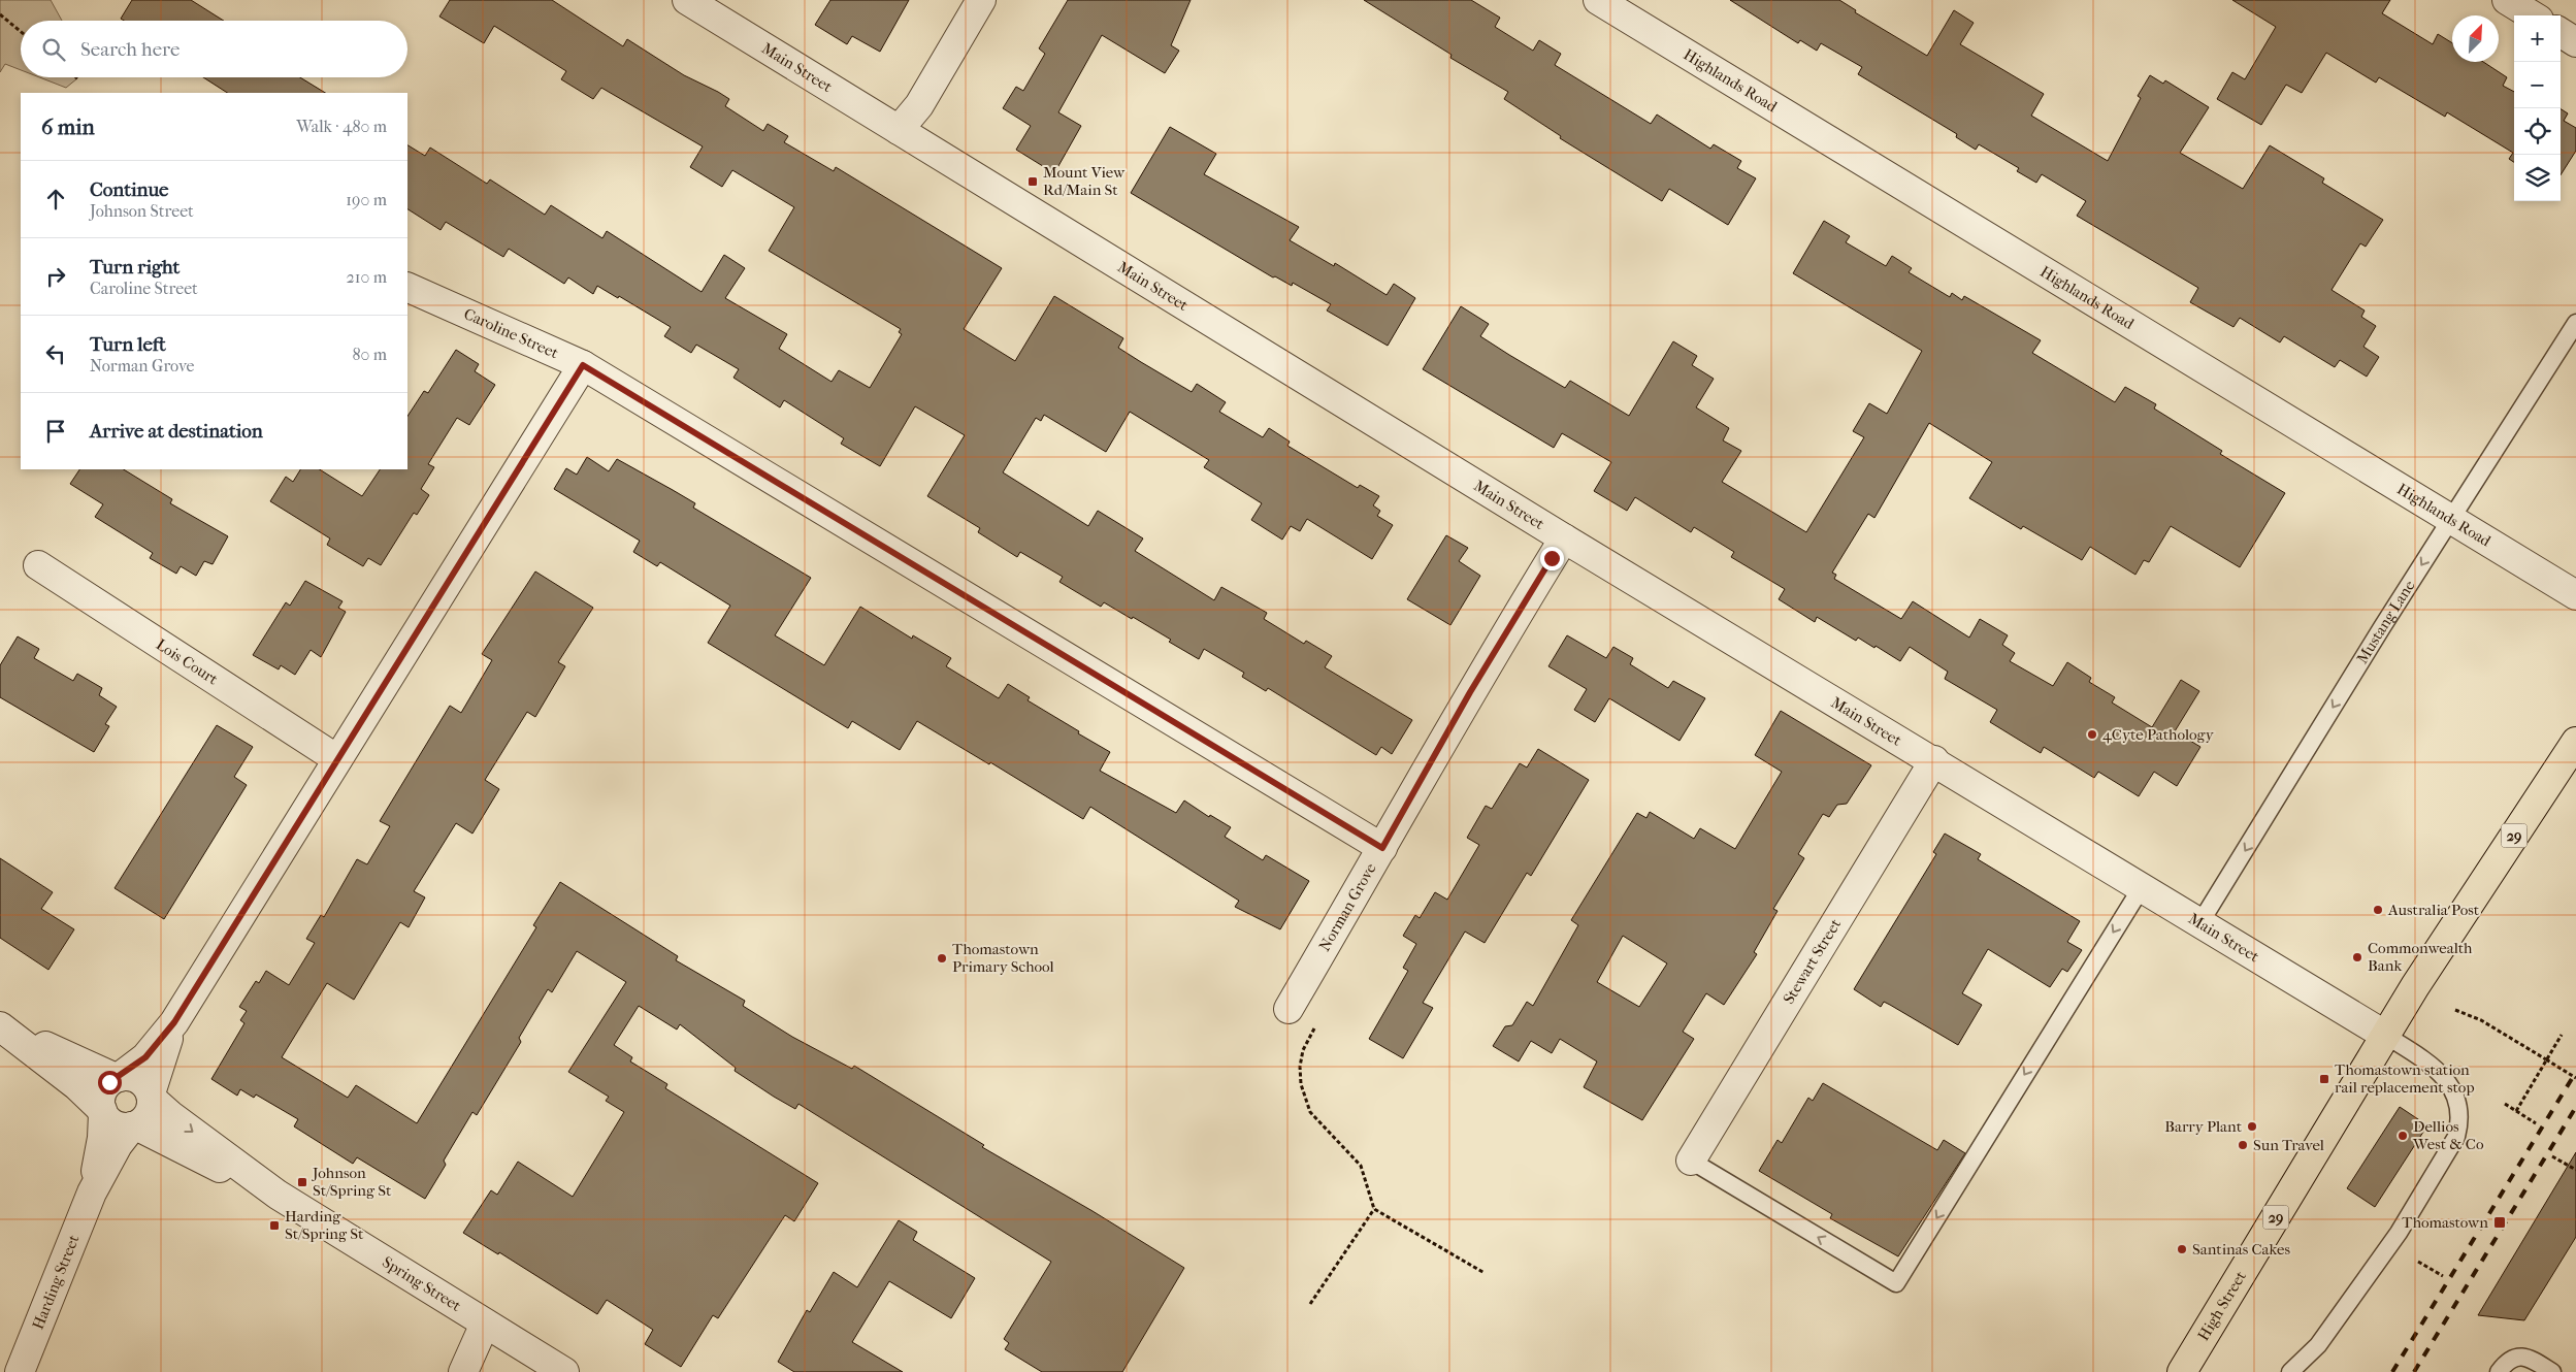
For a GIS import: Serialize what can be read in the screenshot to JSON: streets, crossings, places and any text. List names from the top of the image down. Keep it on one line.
{"streets":{"main road":["29","High Street"],"street":["Main Street","Highlands Road","Caroline Street","Lois Court","Norman Grove","Stewart Street","Harding Street","Spring Street"],"lane":["Mustang Lane"]},"crossings":[["Main Street","Mustang Lane"],["Main Street","Norman Grove"],["Main Street","Stewart Street"],["Main Street","High Street"],["Highlands Road","Mustang Lane"],["Caroline Street","Norman Grove"],["Harding Street","Spring Street"]],"one_way":["Mustang Lane"],"places":{"transit":["Mount View Rd/Main St","Thomastown station rail replacement stop","Johnson St/Spring St","Thomastown","Harding St/Spring St"],"other":["4Cyte Pathology","Australia Post","Commonwealth Bank","Thomastown Primary School","Barry Plant","Dellios West & Co","Sun Travel","Santinas Cakes"]},"north":"top right","page":{"map_buttons":["+","−"],"search":"Search here","heading":["6 min","Walk · 480 m"],"list":[["Continue","Johnson Street","190 m"],["Turn right","Caroline Street","210 m"],["Turn left","Norman Grove","80 m"],"Arrive at destination"]}}
